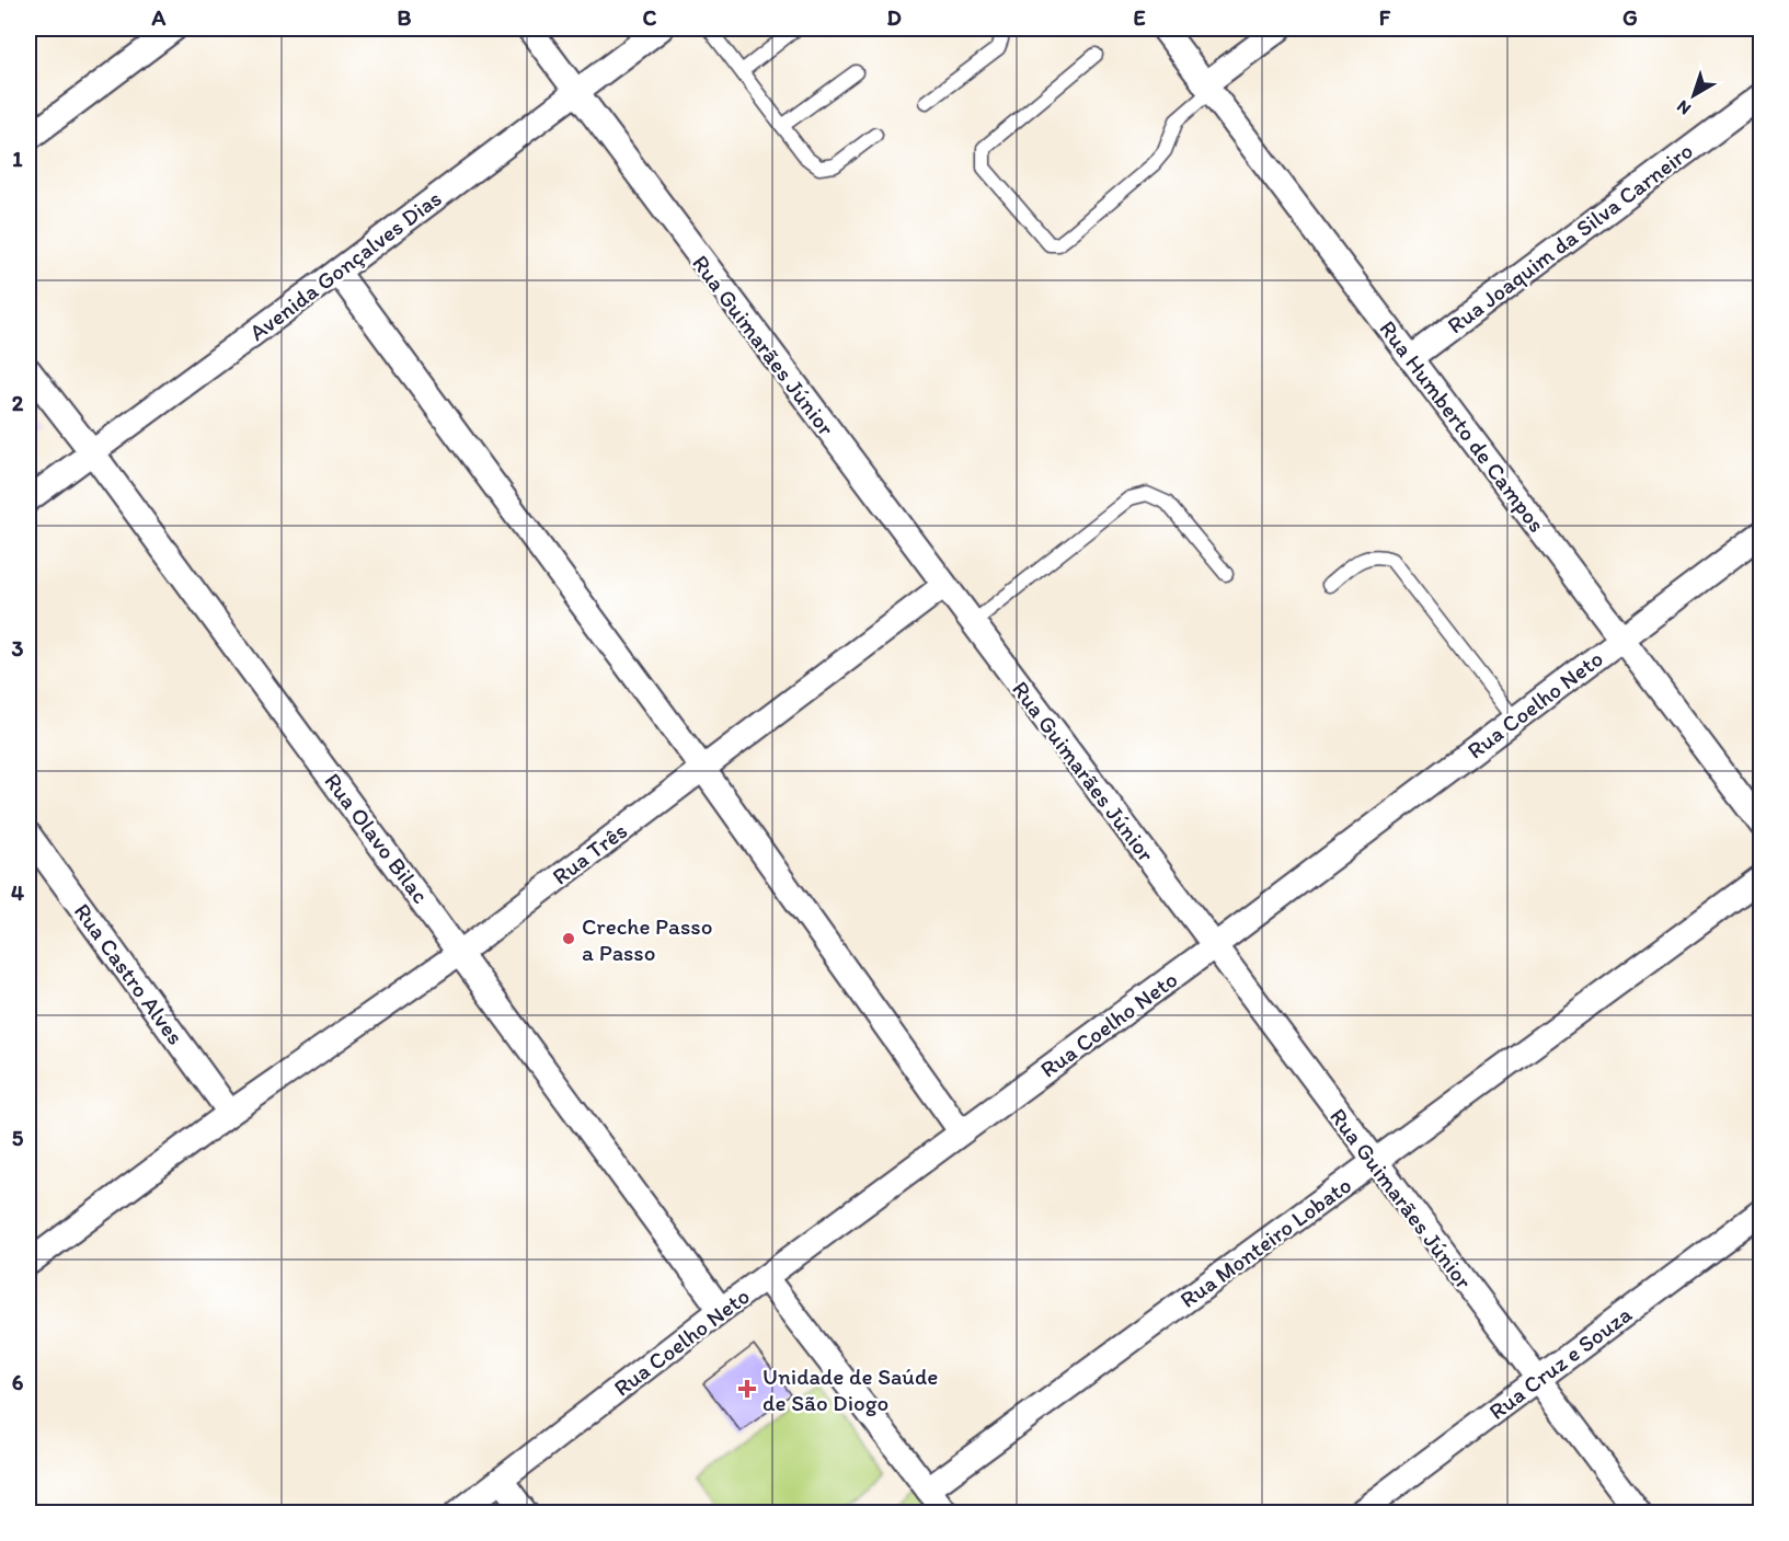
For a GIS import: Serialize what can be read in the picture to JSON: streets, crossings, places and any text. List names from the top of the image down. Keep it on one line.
{"streets":{"street":["Rua Joaquim da Silva Carneiro","Avenida Gonçalves Dias","Rua Guimarães Júnior","Rua Humberto de Campos","Rua Coelho Neto","Rua Olavo Bilac","Rua Três","Rua Castro Alves","Rua Monteiro Lobato","Rua Cruz e Souza"]},"crossings":[["Rua Joaquim da Silva Carneiro","Rua Humberto de Campos"],["Avenida Gonçalves Dias","Rua Guimarães Júnior"],["Avenida Gonçalves Dias","Rua Olavo Bilac"],["Rua Guimarães Júnior","Rua Coelho Neto"],["Rua Guimarães Júnior","Rua Três"],["Rua Guimarães Júnior","Rua Monteiro Lobato"],["Rua Guimarães Júnior","Rua Cruz e Souza"],["Rua Humberto de Campos","Rua Coelho Neto"],["Rua Coelho Neto","Rua Olavo Bilac"],["Rua Olavo Bilac","Rua Três"],["Rua Três","Rua Castro Alves"]],"places":{"other":["Creche Passo a Passo"],"health":["Unidade de Saúde de São Diogo"]},"north":"bottom left","grid":{"columns":["A","B","C","D","E","F","G"],"rows":["1","2","3","4","5","6"]}}
